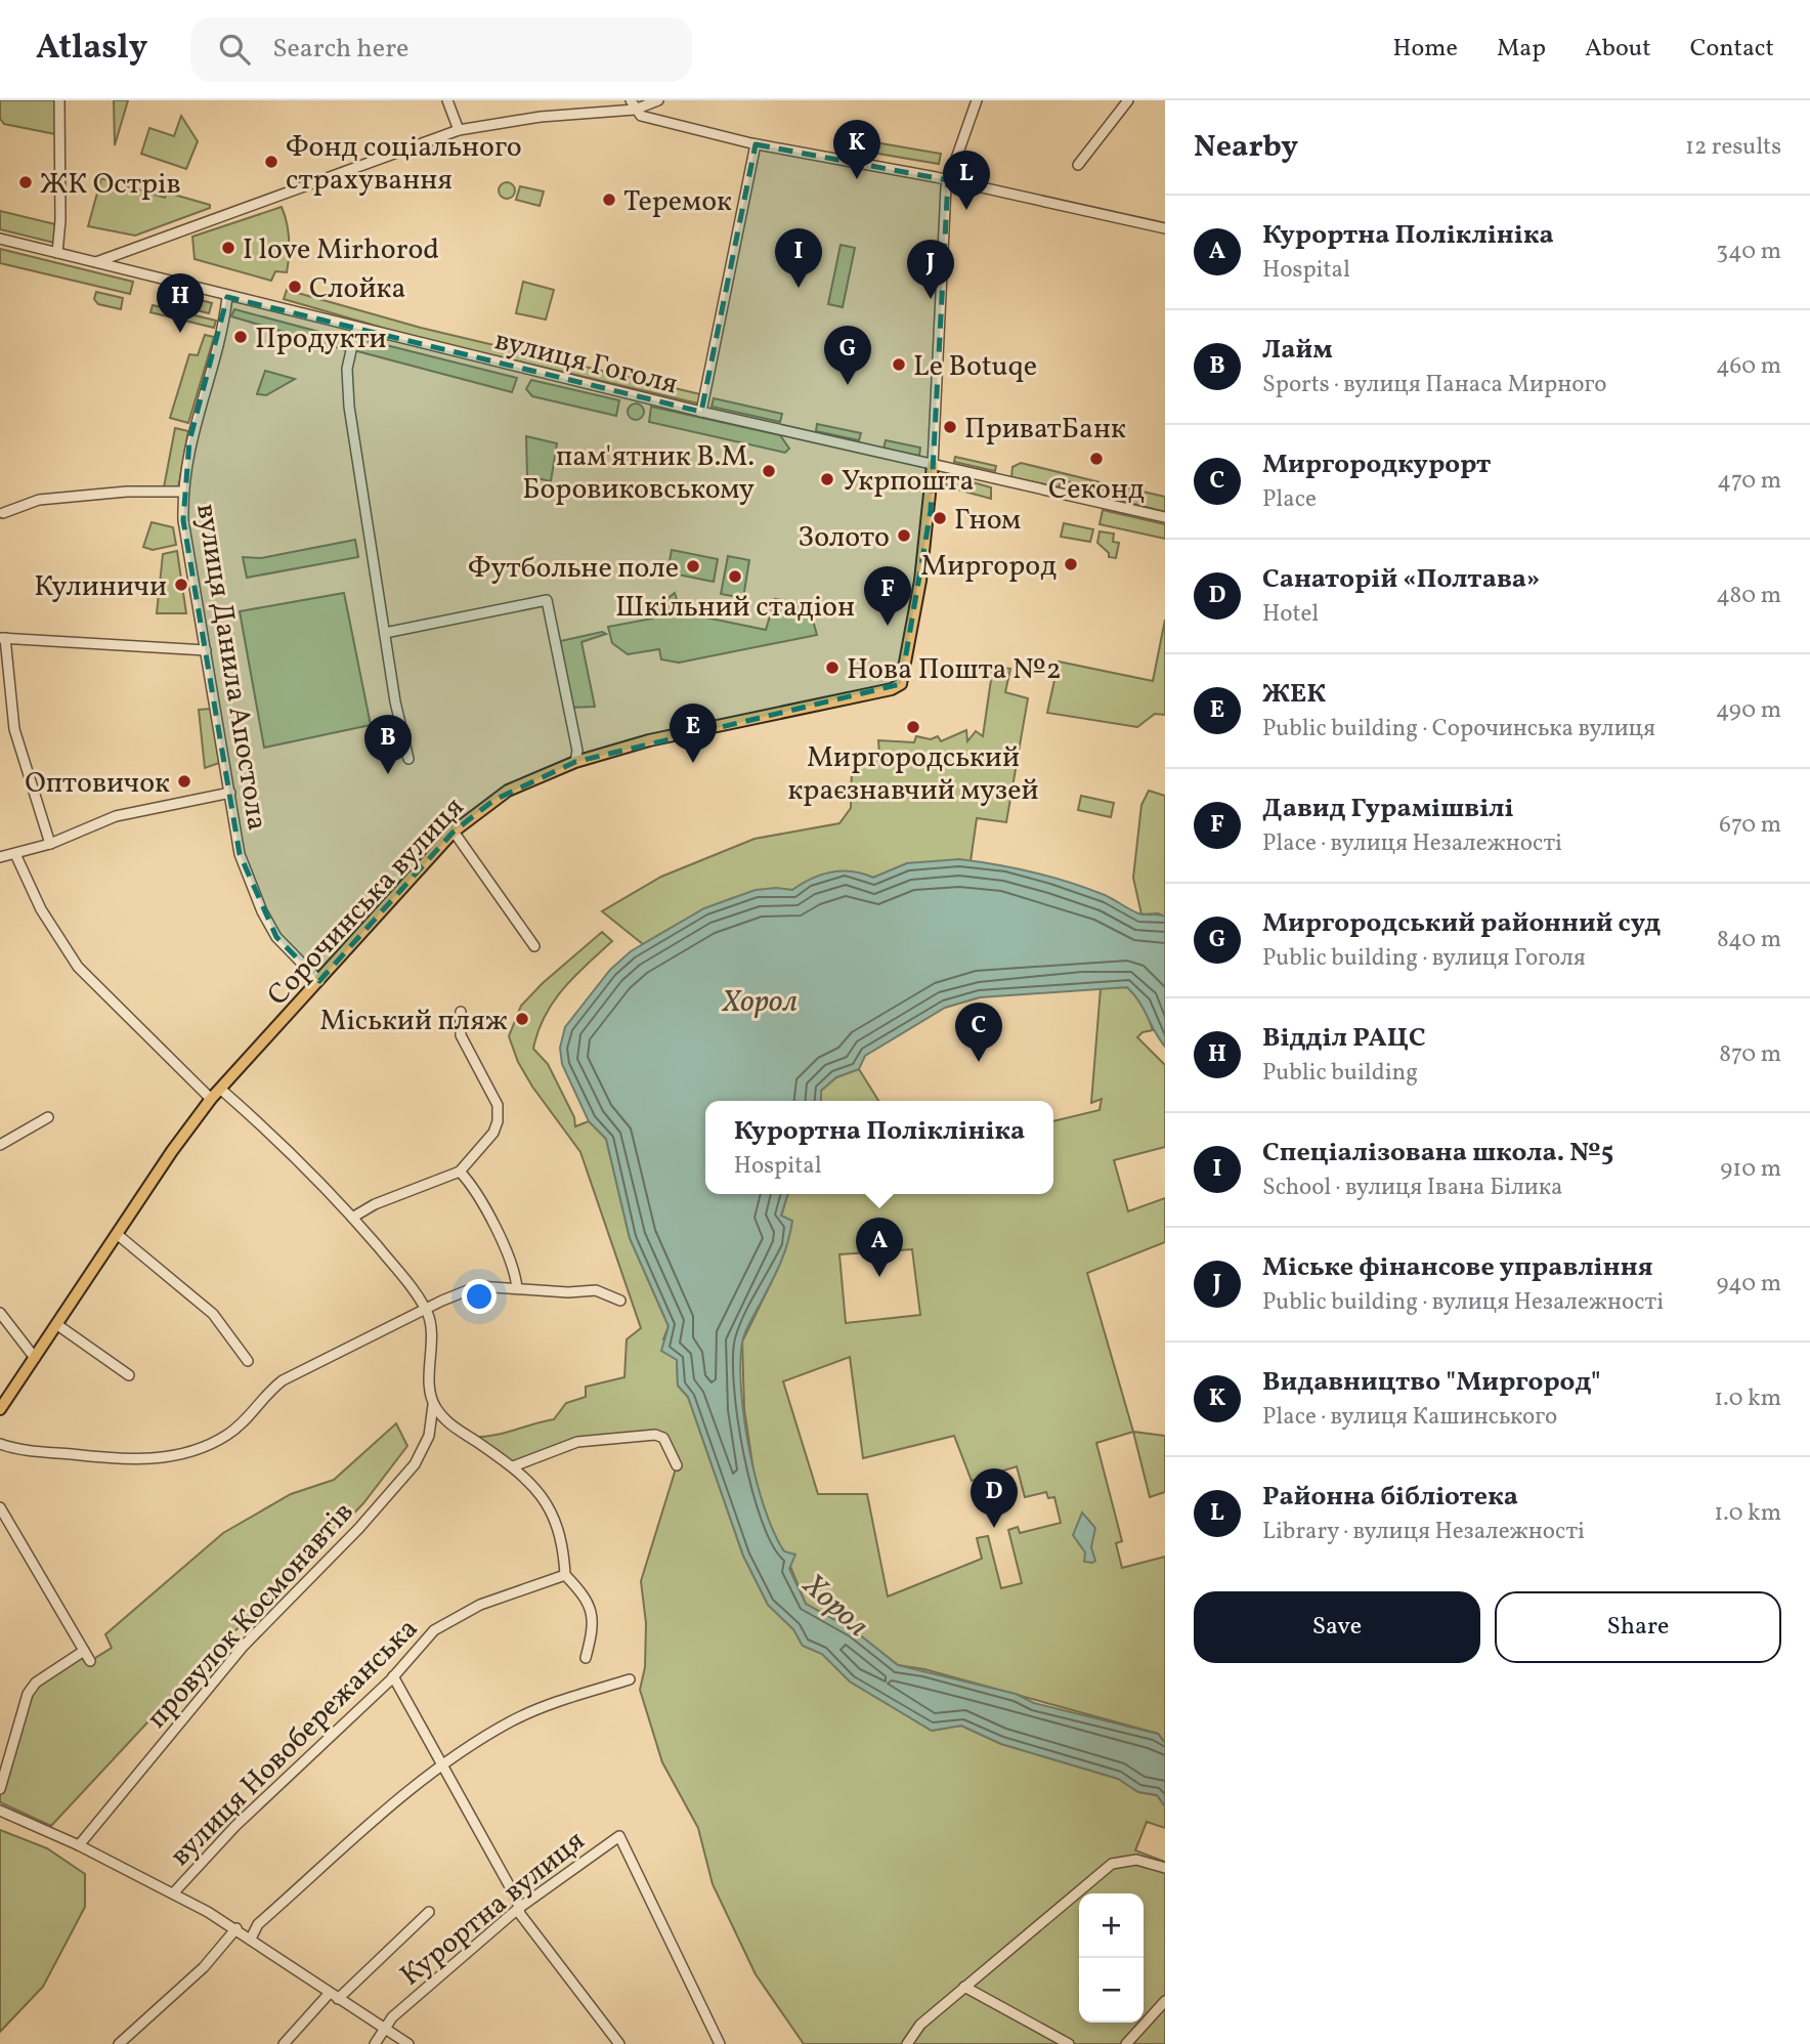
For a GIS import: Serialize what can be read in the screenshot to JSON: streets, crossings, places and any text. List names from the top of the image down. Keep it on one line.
{"streets":{"main road":["Сорочинська вулиця"],"street":["вулиця Гоголя","вулиця Данила Апостола","провулок Космонавтів","вулиця Новобережанська","Курортна вулиця"]},"crossings":[["вулиця Гоголя","вулиця Данила Апостола"],["вулиця Гоголя","Сорочинська вулиця"],["вулиця Данила Апостола","Сорочинська вулиця"]],"water":["Хорол"],"places":["Фонд соціального страхування","ЖК Острів","Теремок","I love Mirhorod","Слойка","Продукти","Le Botuqe","ПриватБанк","Секонд","пам'ятник В.М. Боровиковському","Укрпошта","Гном","Золото","Миргород","Футбольне поле","Шкільний стадіон","Кулиничи","Нова Пошта №2","Миргородський краєзнавчий музей","Оптовичок","Міський пляж"],"page":{"header":"Atlasly","search":"Search here","nav":["Home","Map","About","Contact"],"heading":["Nearby","12 results"],"pins":["K","L","I","J","H","G","F","E","B","C","A","D"],"list":[{"mark":"A","name":"Курортна Поліклініка","note":"Hospital","value":"340 m"},{"mark":"B","name":"Лайм","note":"Sports · вулиця Панаса Мирного","value":"460 m"},{"mark":"C","name":"Миргородкурорт","note":"Place","value":"470 m"},{"mark":"D","name":"Санаторій «Полтава»","note":"Hotel","value":"480 m"},{"mark":"E","name":"ЖЕК","note":"Public building · Сорочинська вулиця","value":"490 m"},{"mark":"F","name":"Давид Гурамішвілі","note":"Place · вулиця Незалежності","value":"670 m"},{"mark":"G","name":"Миргородський районний суд","note":"Public building · вулиця Гоголя","value":"840 m"},{"mark":"H","name":"Відділ РАЦС","note":"Public building","value":"870 m"},{"mark":"I","name":"Спеціалізована школа. №5","note":"School · вулиця Івана Білика","value":"910 m"},{"mark":"J","name":"Міське фінансове управління","note":"Public building · вулиця Незалежності","value":"940 m"},{"mark":"K","name":"Видавництво \"Миргород\"","note":"Place · вулиця Кашинського","value":"1.0 km"},{"mark":"L","name":"Районна бібліотека","note":"Library · вулиця Незалежності","value":"1.0 km"}],"popup":["Курортна Поліклініка","Hospital"],"buttons":["Save","Share"],"map_buttons":["+","−"]}}
